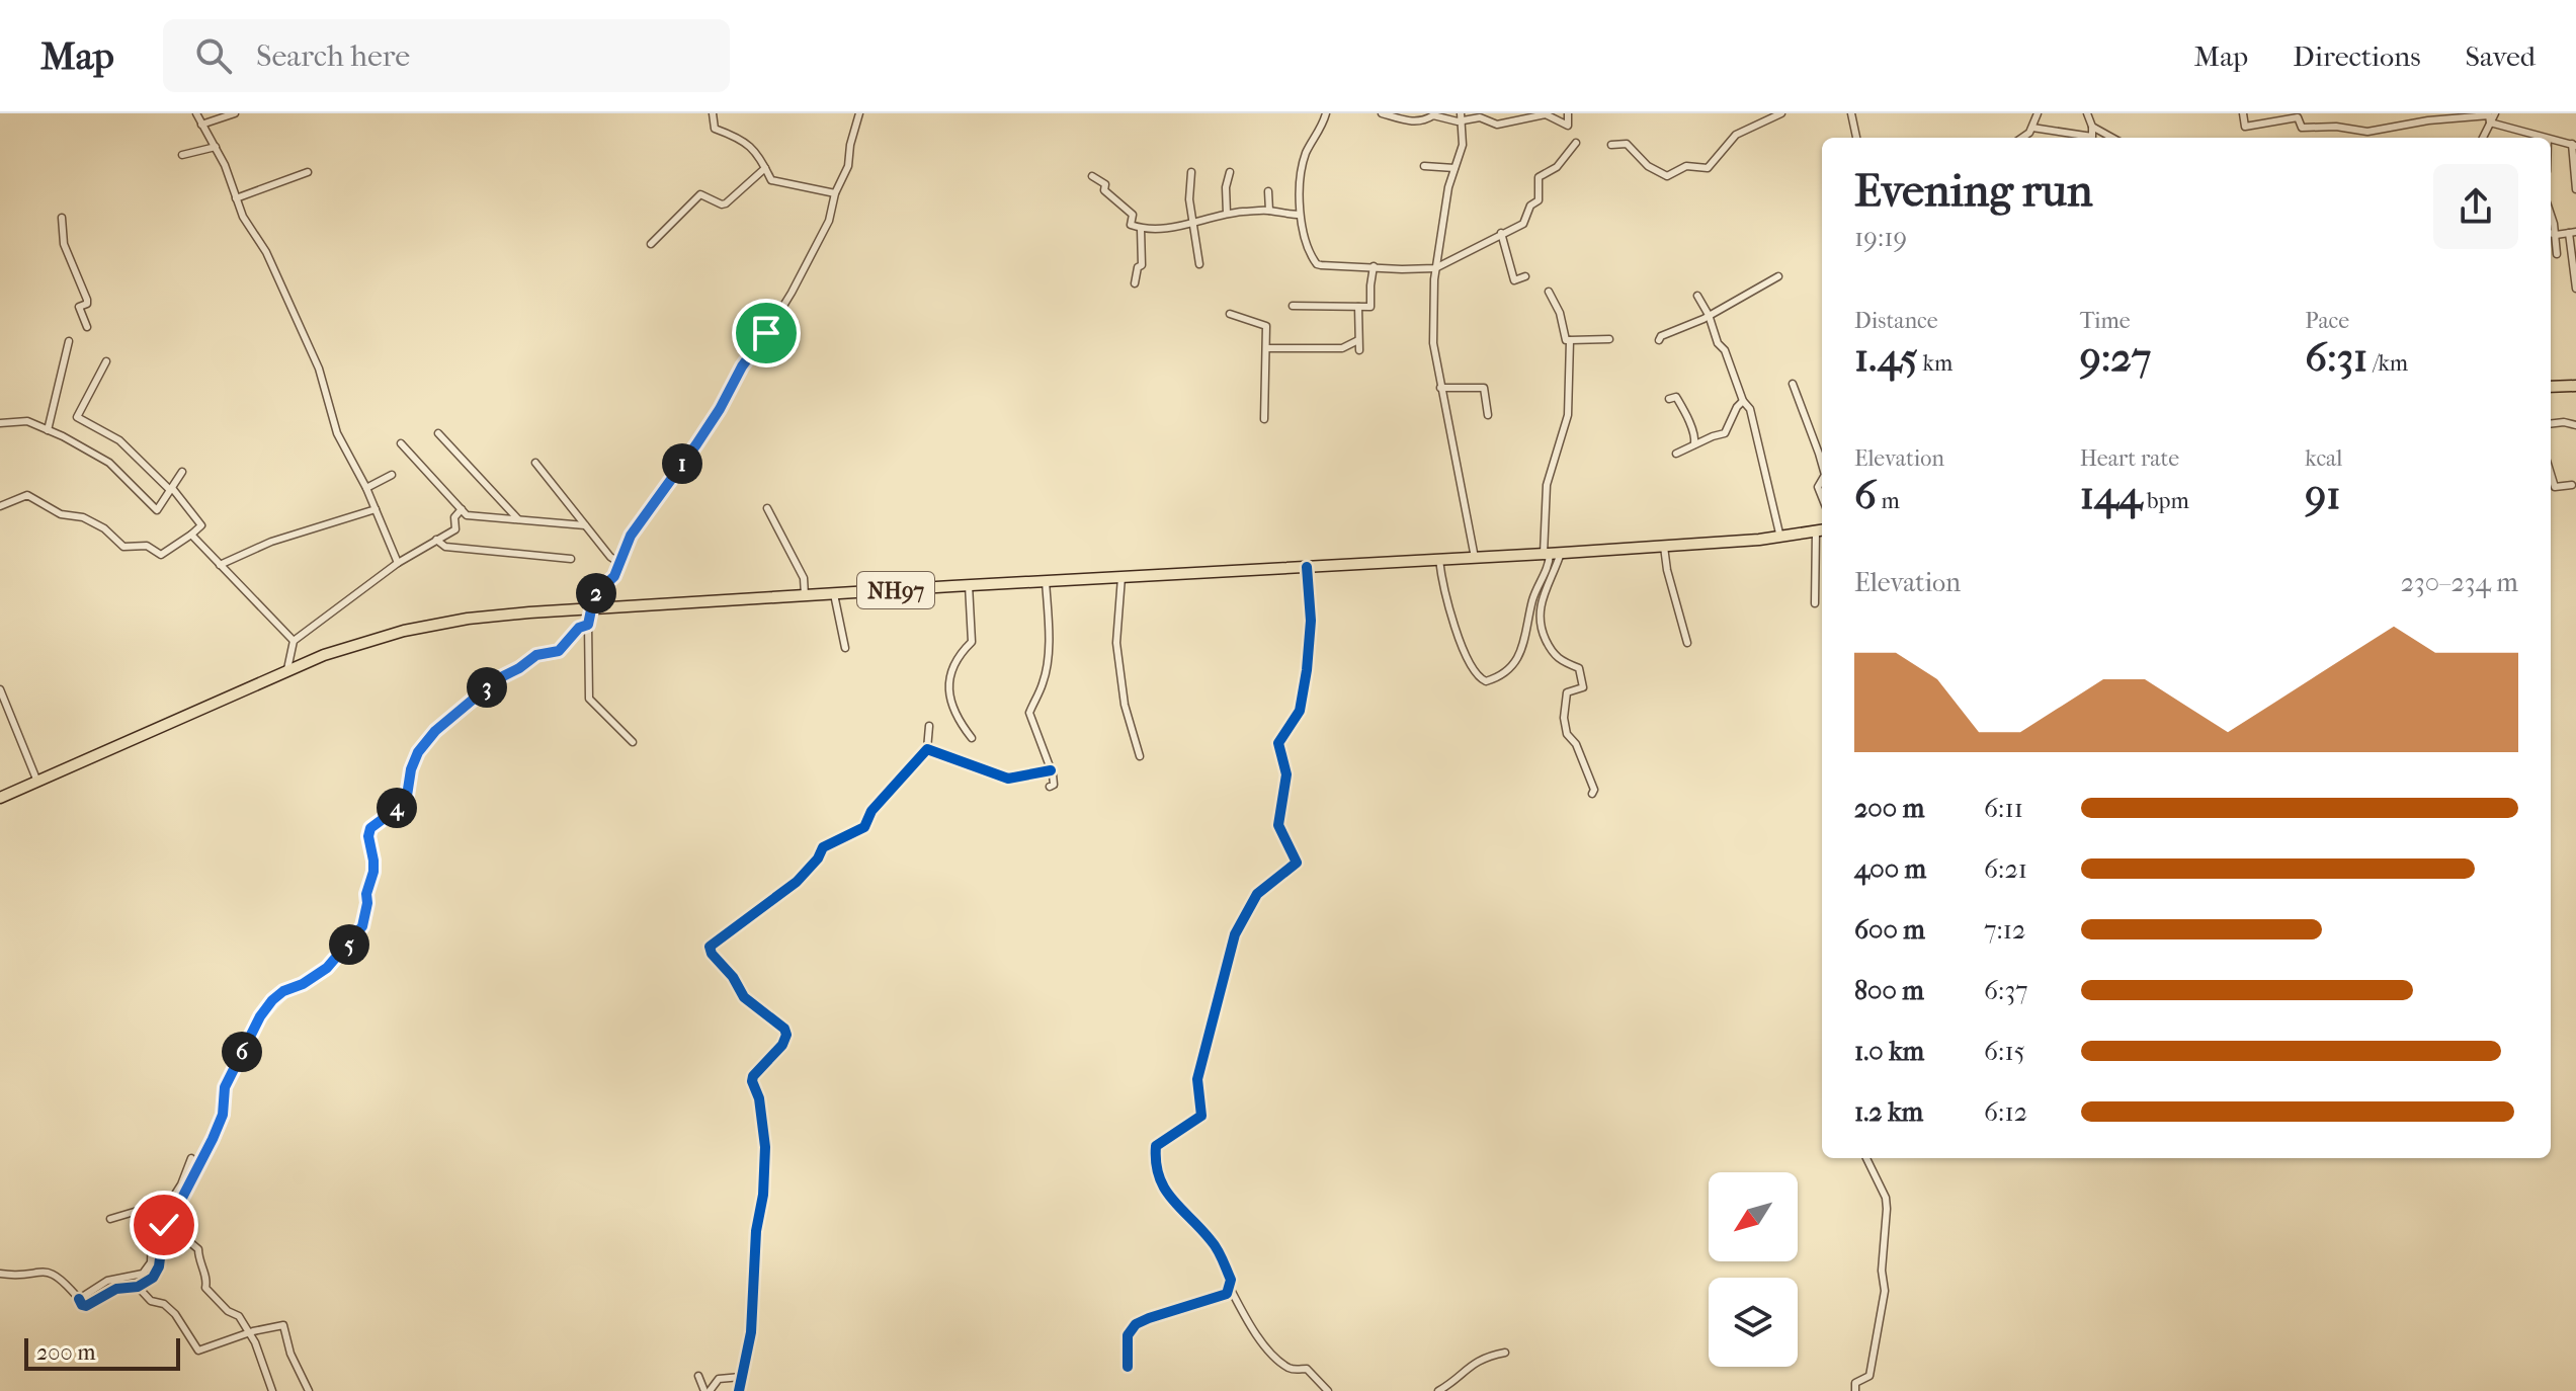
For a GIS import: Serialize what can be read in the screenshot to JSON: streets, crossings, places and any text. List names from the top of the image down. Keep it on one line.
{"streets":{"highway":["NH97"]},"scale_bar":"200 m","north":"bottom left","page":{"header":"Map","search":"Search here","nav":["Map","Directions","Saved"],"heading":["Evening run","19:19"],"stats":[["Distance","1.45 km"],["Time","9:27"],["Pace","6:31 /km"],["Elevation","6 m"],["Heart rate","144 bpm"],["kcal","91"]],"pins":["1","2","3","4","5","6"],"chart":["Elevation","230–234 m"],"list":[{"name":"200 m","note":"6:11"},{"name":"400 m","note":"6:21"},{"name":"600 m","note":"7:12"},{"name":"800 m","note":"6:37"},{"name":"1.0 km","note":"6:15"},{"name":"1.2 km","note":"6:12"}],"scale":"200 m"}}
